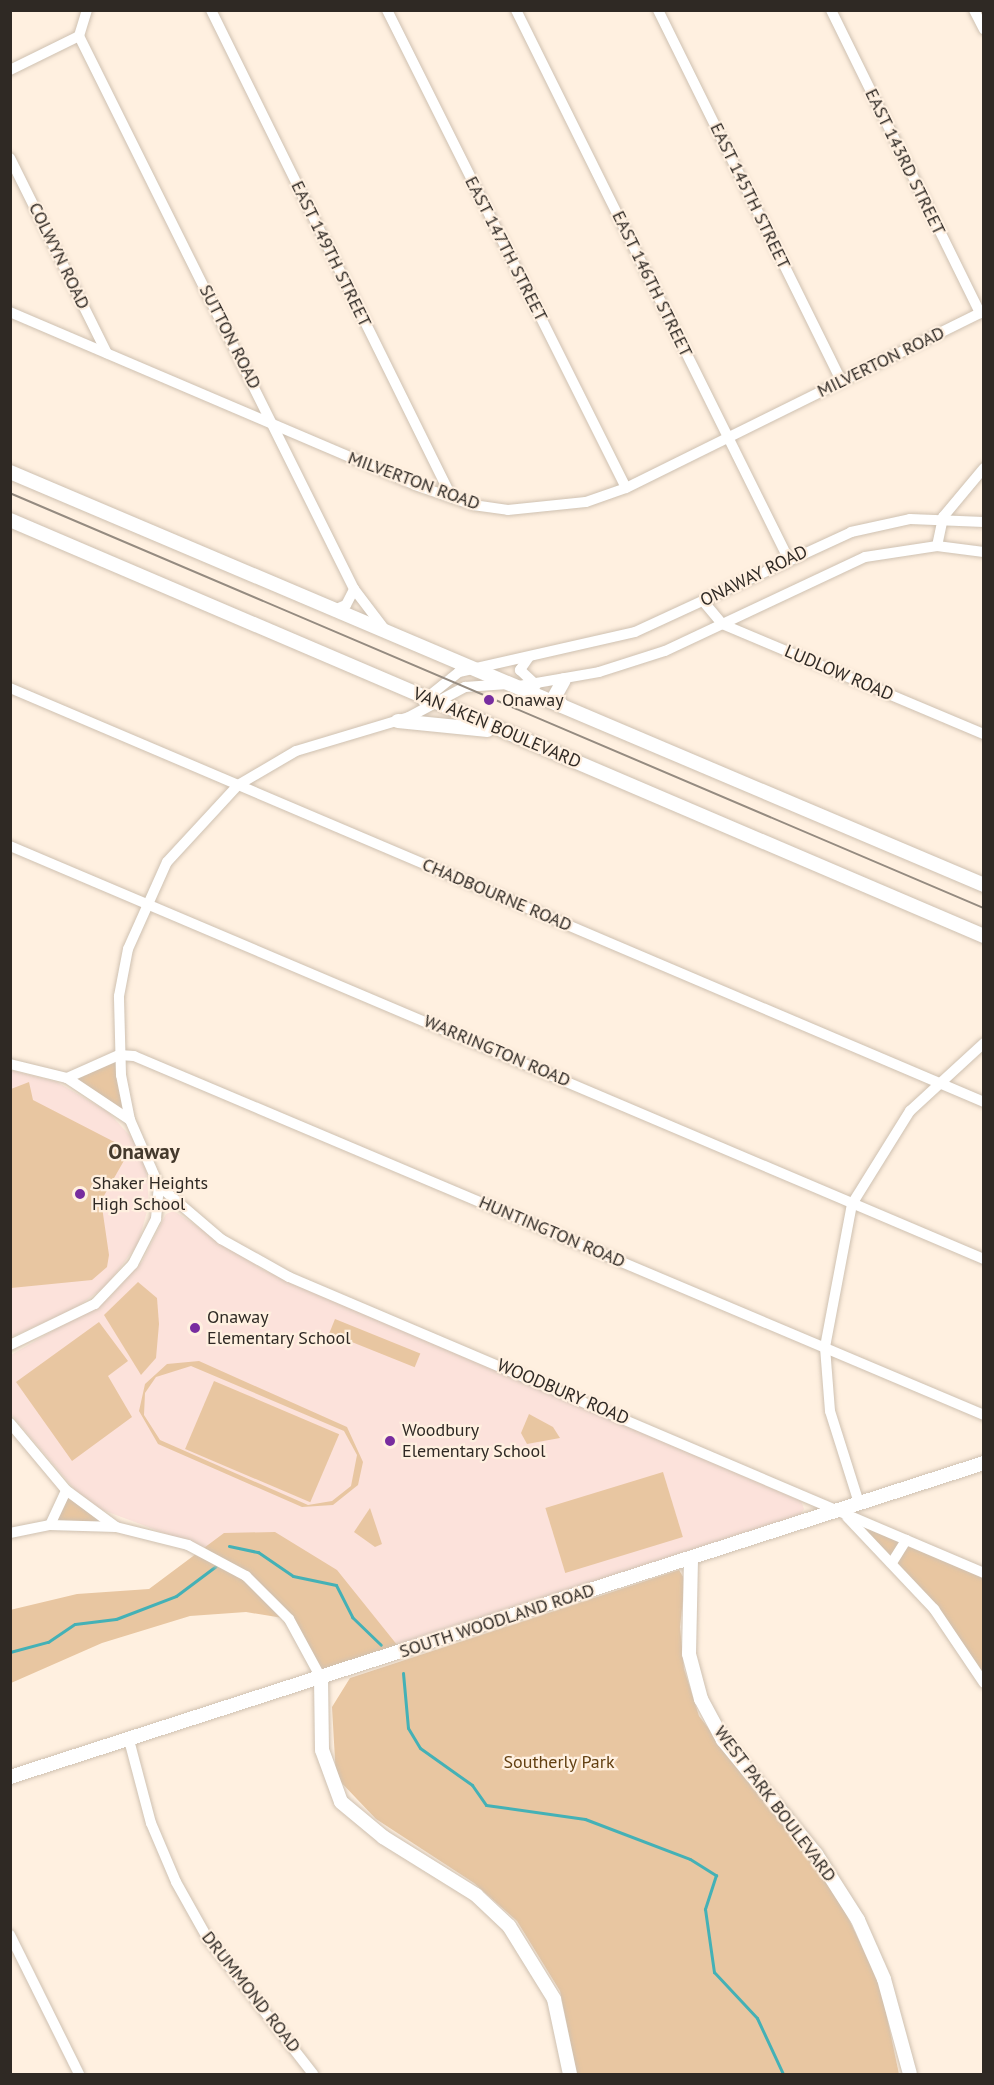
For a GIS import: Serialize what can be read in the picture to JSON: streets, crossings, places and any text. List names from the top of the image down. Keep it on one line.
{"streets":{"main road":["VAN AKEN BOULEVARD","SOUTH WOODLAND ROAD","WEST PARK BOULEVARD"],"street":["EAST 143RD STREET","EAST 145TH STREET","EAST 147TH STREET","EAST 149TH STREET","COLWYN ROAD","EAST 146TH STREET","SUTTON ROAD","MILVERTON ROAD","ONAWAY ROAD","LUDLOW ROAD","CHADBOURNE ROAD","WARRINGTON ROAD","HUNTINGTON ROAD","WOODBURY ROAD","DRUMMOND ROAD"]},"crossings":[["EAST 143RD STREET","MILVERTON ROAD"],["EAST 145TH STREET","MILVERTON ROAD"],["EAST 147TH STREET","MILVERTON ROAD"],["EAST 149TH STREET","MILVERTON ROAD"],["COLWYN ROAD","MILVERTON ROAD"],["EAST 146TH STREET","MILVERTON ROAD"],["EAST 146TH STREET","ONAWAY ROAD"],["SUTTON ROAD","MILVERTON ROAD"],["ONAWAY ROAD","LUDLOW ROAD"],["ONAWAY ROAD","VAN AKEN BOULEVARD"],["WOODBURY ROAD","SOUTH WOODLAND ROAD"],["SOUTH WOODLAND ROAD","WEST PARK BOULEVARD"],["SOUTH WOODLAND ROAD","DRUMMOND ROAD"]],"districts":["Onaway"],"parks":["Southerly Park"],"places":["Onaway","Shaker Heights High School","Onaway Elementary School","Woodbury Elementary School"]}
